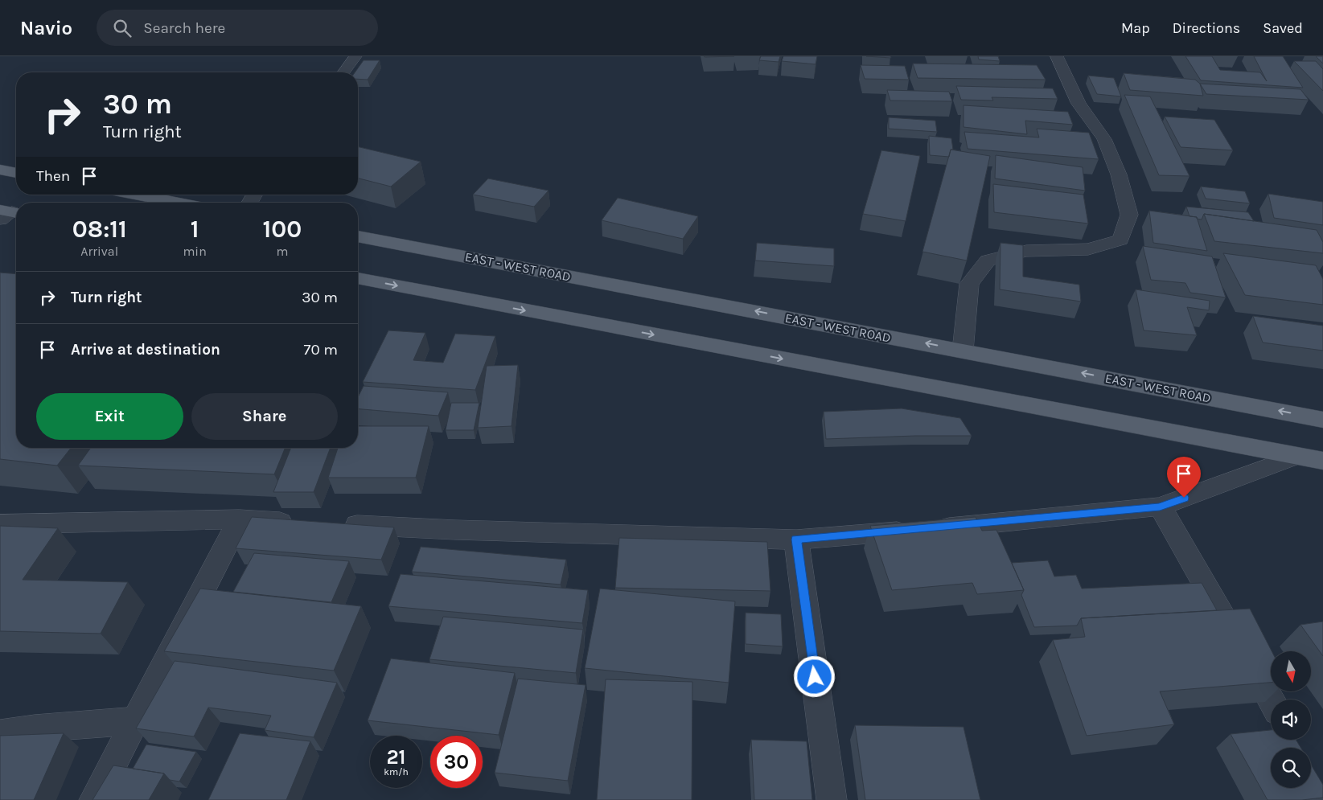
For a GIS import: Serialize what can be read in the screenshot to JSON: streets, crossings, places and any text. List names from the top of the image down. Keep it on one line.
{"streets":{"main road":["EAST - WEST ROAD"]},"north":"bottom","page":{"header":"Navio","search":"Search here","nav":["Map","Directions","Saved"],"turn":["30 m","Turn right"],"then":"Then","eta":["08:11","Arrival","1","min","100","m"],"list":[{"name":"Turn right","value":"30 m"},{"name":"Arrive at destination","value":"70 m"}],"buttons":["Exit","Share"],"speed":"21 km/h","limit":"30"}}
